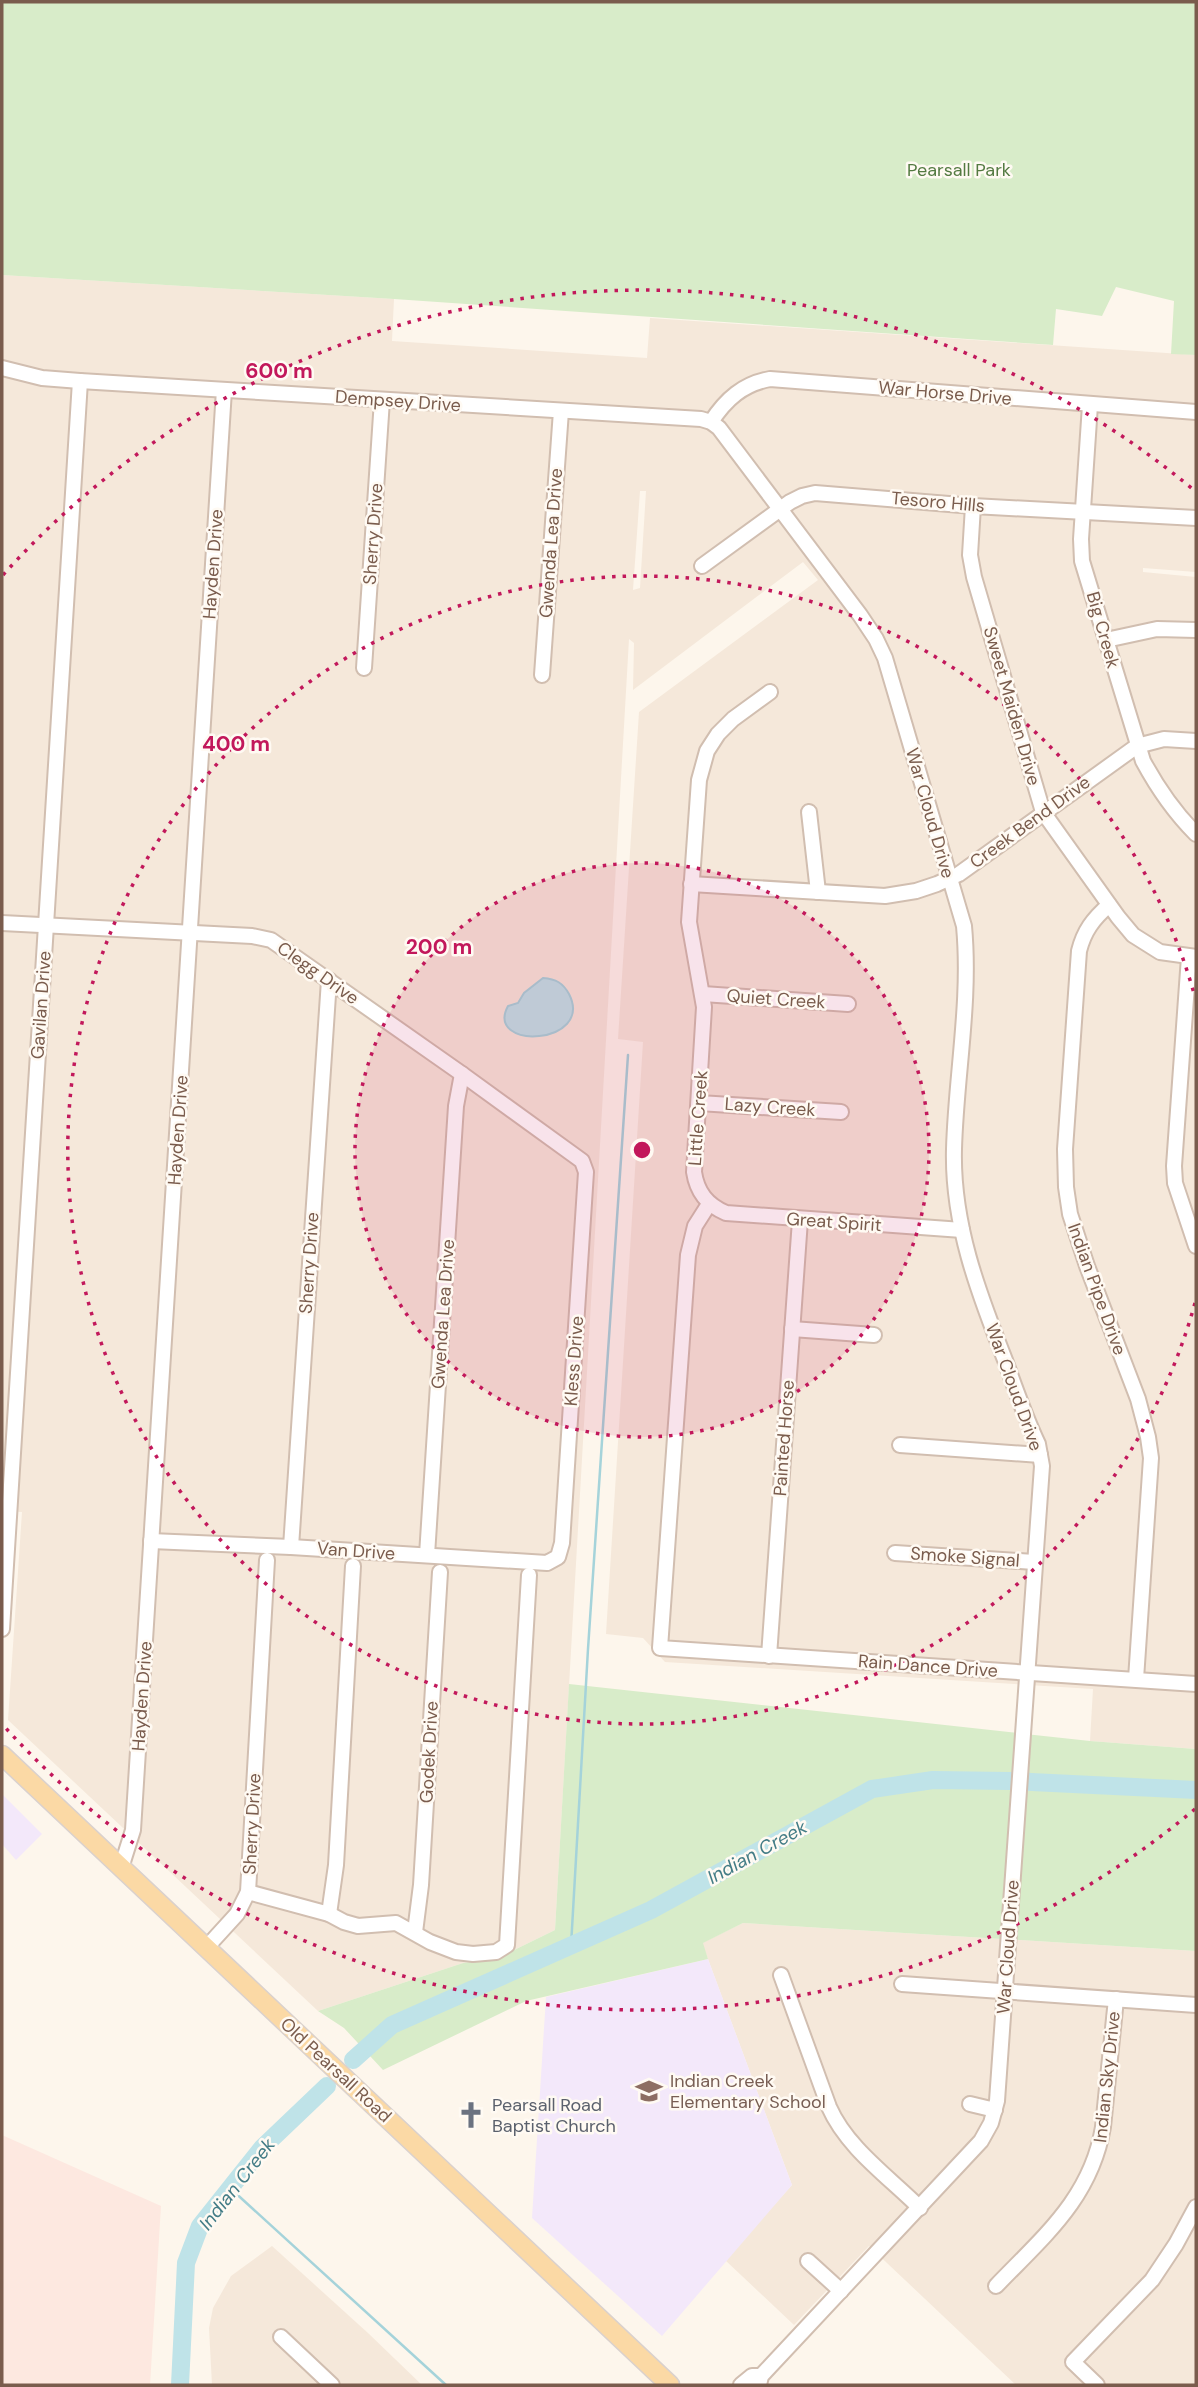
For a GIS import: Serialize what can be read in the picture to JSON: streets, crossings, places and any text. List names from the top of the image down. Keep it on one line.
{"streets":{"main road":["Old Pearsall Road"],"street":["War Horse Drive","Dempsey Drive","Tesoro Hills","Sherry Drive","Gwenda Lea Drive","Hayden Drive","Big Creek","Sweet Maiden Drive","War Cloud Drive","Creek Bend Drive","Clegg Drive","Quiet Creek","Gavilan Drive","Lazy Creek","Little Creek","Great Spirit","Indian Pipe Drive","Kless Drive","Painted Horse","Van Drive","Smoke Signal","Rain Dance Drive","Godek Drive","Indian Sky Drive"]},"crossings":[["War Horse Drive","Dempsey Drive"],["War Horse Drive","Big Creek"],["War Horse Drive","War Cloud Drive"],["Dempsey Drive","Sherry Drive"],["Dempsey Drive","Gwenda Lea Drive"],["Dempsey Drive","Hayden Drive"],["Dempsey Drive","War Cloud Drive"],["Dempsey Drive","Gavilan Drive"],["Tesoro Hills","Big Creek"],["Tesoro Hills","Sweet Maiden Drive"],["Tesoro Hills","War Cloud Drive"],["Sherry Drive","Clegg Drive"],["Sherry Drive","Van Drive"],["Sherry Drive","Old Pearsall Road"],["Gwenda Lea Drive","Clegg Drive"],["Gwenda Lea Drive","Van Drive"],["Hayden Drive","Clegg Drive"],["Hayden Drive","Van Drive"],["Hayden Drive","Old Pearsall Road"],["Big Creek","Creek Bend Drive"],["Sweet Maiden Drive","Creek Bend Drive"],["Sweet Maiden Drive","Indian Pipe Drive"],["War Cloud Drive","Creek Bend Drive"],["War Cloud Drive","Great Spirit"],["War Cloud Drive","Smoke Signal"],["War Cloud Drive","Rain Dance Drive"],["Creek Bend Drive","Little Creek"],["Clegg Drive","Gavilan Drive"],["Clegg Drive","Kless Drive"],["Quiet Creek","Little Creek"],["Lazy Creek","Little Creek"],["Little Creek","Great Spirit"],["Little Creek","Rain Dance Drive"],["Great Spirit","Painted Horse"],["Great Spirit","Rain Dance Drive"],["Indian Pipe Drive","Rain Dance Drive"],["Kless Drive","Van Drive"],["Painted Horse","Rain Dance Drive"]],"water":["Indian Creek"],"parks":["Pearsall Park"],"places":{"school or university":["Indian Creek Elementary School"],"church":["Pearsall Road Baptist Church"]},"rings":["600 m","400 m","200 m"]}
